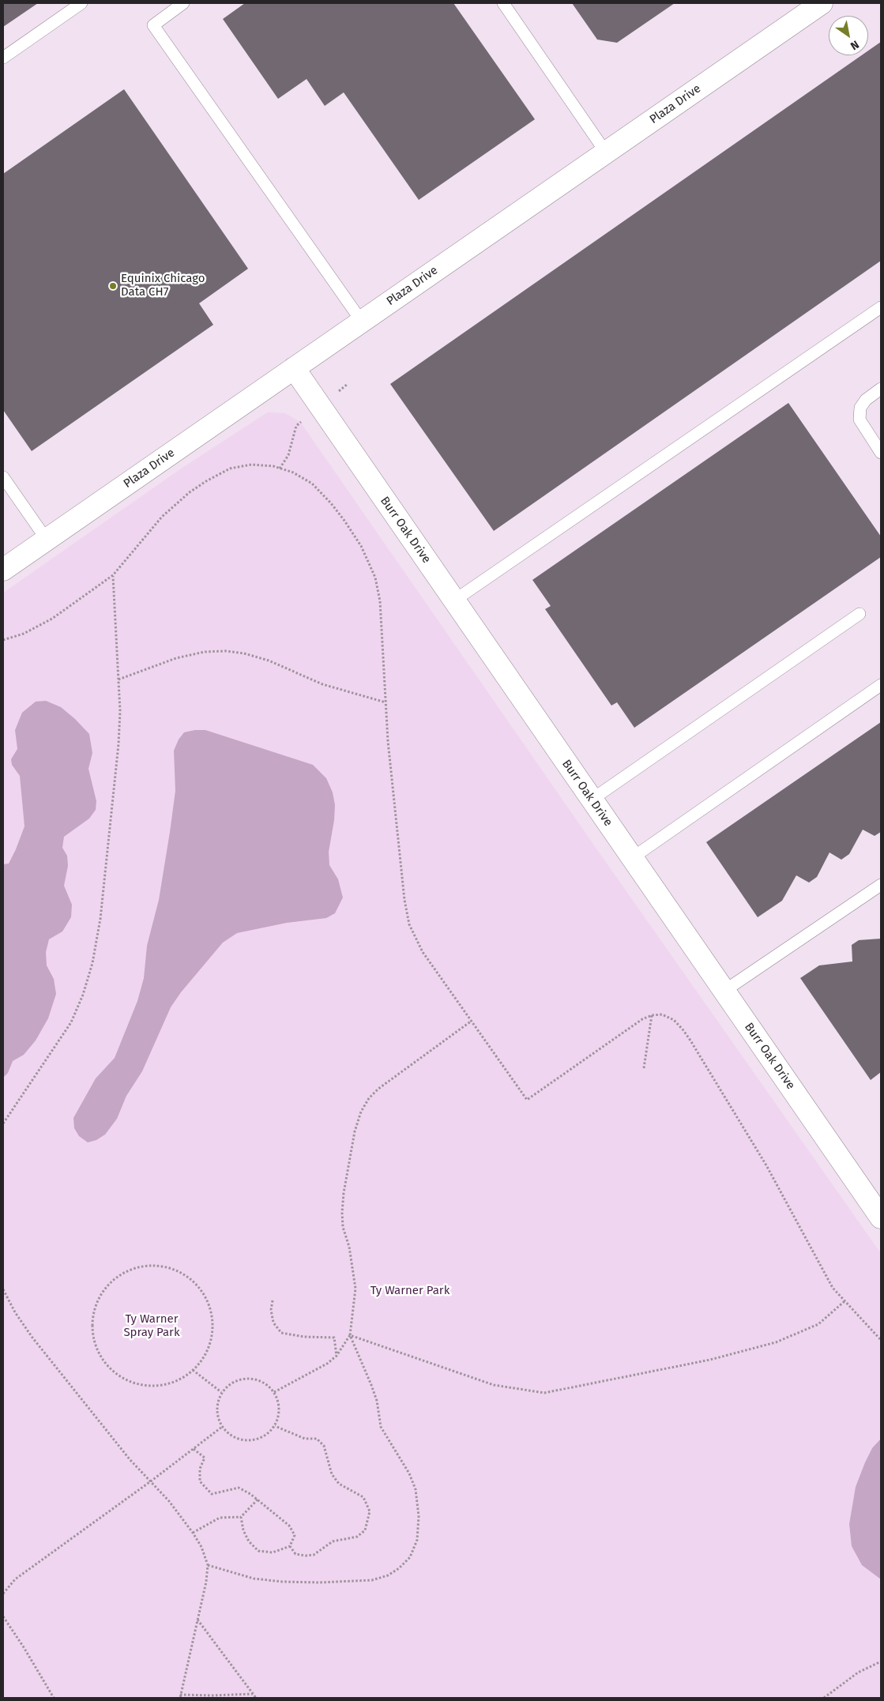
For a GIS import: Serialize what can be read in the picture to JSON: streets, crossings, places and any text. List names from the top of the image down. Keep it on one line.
{"streets":{"street":["Plaza Drive","Burr Oak Drive"]},"crossings":[["Plaza Drive","Burr Oak Drive"]],"parks":["Ty Warner Park","Ty Warner Spray Park"],"places":["Equinix Chicago Data CH7"],"north":"bottom right"}
